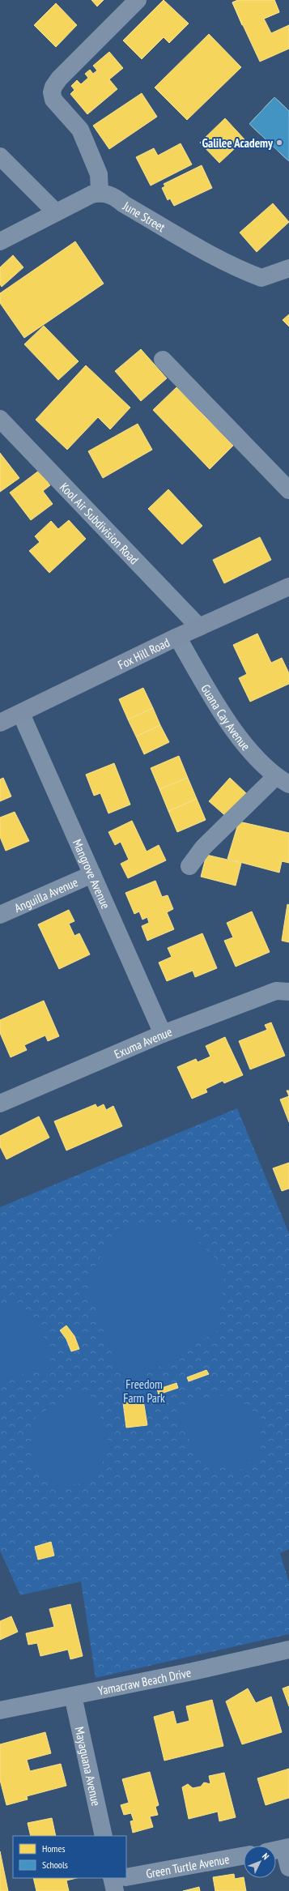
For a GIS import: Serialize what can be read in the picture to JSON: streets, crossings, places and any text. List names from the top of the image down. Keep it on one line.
{"streets":{"main road":["Fox Hill Road"],"street":["June Street","Kool Air Subdivision Road","Guana Cay Avenue","Mangrove Avenue","Anguilla Avenue","Exuma Avenue","Yamacraw Beach Drive","Mayaguana Avenue","Green Turtle Avenue"]},"crossings":[["Kool Air Subdivision Road","Fox Hill Road"],["Fox Hill Road","Guana Cay Avenue"],["Fox Hill Road","Mangrove Avenue"],["Mangrove Avenue","Anguilla Avenue"],["Mangrove Avenue","Exuma Avenue"],["Yamacraw Beach Drive","Mayaguana Avenue"]],"parks":["Freedom Farm Park"],"places":["Galilee Academy"],"legend":["Homes","Schools"],"north":"top right"}
